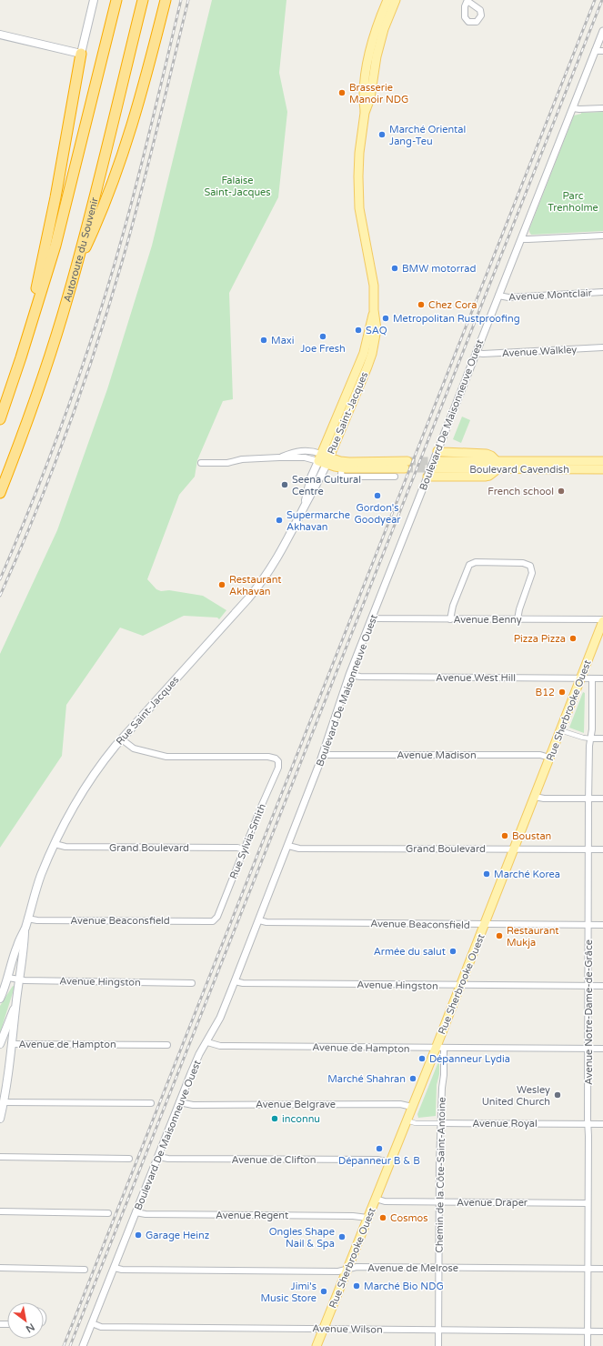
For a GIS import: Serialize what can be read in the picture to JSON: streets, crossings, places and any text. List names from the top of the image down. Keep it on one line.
{"streets":{"highway":["Autoroute du Souvenir"],"main road":["Rue Saint-Jacques","Boulevard Cavendish","Rue Sherbrooke Ouest"],"street":["Avenue Montclair","Avenue Walkley","Boulevard De Maisonneuve Ouest","Avenue Benny","Avenue West Hill","Avenue Madison","Rue Sylvia-Smith","Grand Boulevard","Avenue Beaconsfield","Avenue Hingston","Avenue Notre-Dame-de-Grâce","Avenue de Hampton","Avenue Belgrave","Avenue Royal","Avenue de Clifton","Chemin de la Côte-Saint-Antoine","Avenue Draper","Avenue Regent","Avenue de Melrose","Avenue Wilson"]},"crossings":[["Avenue Montclair","Boulevard De Maisonneuve Ouest"],["Avenue Walkley","Boulevard De Maisonneuve Ouest"],["Rue Saint-Jacques","Rue Sylvia-Smith"],["Rue Saint-Jacques","Grand Boulevard"],["Rue Saint-Jacques","Avenue Beaconsfield"],["Rue Saint-Jacques","Avenue Hingston"],["Boulevard De Maisonneuve Ouest","Boulevard Cavendish"],["Boulevard De Maisonneuve Ouest","Avenue Benny"],["Boulevard De Maisonneuve Ouest","Avenue West Hill"],["Boulevard De Maisonneuve Ouest","Avenue Madison"],["Boulevard De Maisonneuve Ouest","Grand Boulevard"],["Boulevard De Maisonneuve Ouest","Avenue Beaconsfield"],["Boulevard De Maisonneuve Ouest","Avenue Hingston"],["Boulevard De Maisonneuve Ouest","Avenue de Hampton"],["Boulevard De Maisonneuve Ouest","Avenue Belgrave"],["Boulevard De Maisonneuve Ouest","Avenue de Clifton"],["Boulevard De Maisonneuve Ouest","Avenue Regent"],["Boulevard De Maisonneuve Ouest","Avenue de Melrose"],["Boulevard De Maisonneuve Ouest","Avenue Wilson"],["Avenue Benny","Rue Sherbrooke Ouest"],["Avenue West Hill","Rue Sherbrooke Ouest"],["Avenue West Hill","Avenue Notre-Dame-de-Grâce"],["Rue Sherbrooke Ouest","Avenue Madison"],["Rue Sherbrooke Ouest","Grand Boulevard"],["Rue Sherbrooke Ouest","Avenue Beaconsfield"],["Rue Sherbrooke Ouest","Avenue Hingston"],["Rue Sherbrooke Ouest","Avenue de Hampton"],["Rue Sherbrooke Ouest","Avenue Belgrave"],["Rue Sherbrooke Ouest","Avenue Royal"],["Rue Sherbrooke Ouest","Avenue de Clifton"],["Rue Sherbrooke Ouest","Chemin de la Côte-Saint-Antoine"],["Rue Sherbrooke Ouest","Avenue Draper"],["Rue Sherbrooke Ouest","Avenue Regent"],["Rue Sherbrooke Ouest","Avenue de Melrose"],["Rue Sherbrooke Ouest","Avenue Wilson"],["Rue Sylvia-Smith","Grand Boulevard"],["Rue Sylvia-Smith","Avenue Beaconsfield"],["Grand Boulevard","Avenue Notre-Dame-de-Grâce"],["Avenue Beaconsfield","Avenue Notre-Dame-de-Grâce"],["Avenue Hingston","Avenue Notre-Dame-de-Grâce"],["Avenue Notre-Dame-de-Grâce","Avenue de Hampton"],["Avenue Notre-Dame-de-Grâce","Avenue Royal"],["Avenue Notre-Dame-de-Grâce","Avenue Draper"],["Avenue Notre-Dame-de-Grâce","Avenue de Melrose"],["Avenue Notre-Dame-de-Grâce","Avenue Wilson"],["Avenue de Hampton","Chemin de la Côte-Saint-Antoine"],["Avenue Royal","Chemin de la Côte-Saint-Antoine"],["Chemin de la Côte-Saint-Antoine","Avenue Draper"],["Chemin de la Côte-Saint-Antoine","Avenue de Melrose"],["Chemin de la Côte-Saint-Antoine","Avenue Wilson"]],"parks":["Falaise Saint-Jacques","Parc Trenholme"],"places":["Brasserie Manoir NDG","Marché Oriental Jang-Teu","BMW motorrad","Chez Cora","Metropolitan Rustproofing","SAQ","Joe Fresh","Maxi","Seena Cultural Centre","French school","Gordon's Goodyear","Supermarche Akhavan","Restaurant Akhavan","Pizza Pizza","B12","Boustan","Marché Korea","Restaurant Mukja","Armée du salut","Dépanneur Lydia","Marché Shahran","Wesley United Church","inconnu","Dépanneur B & B","Cosmos","Garage Heinz","Ongles Shape Nail & Spa","Marché Bio NDG","Jimi's Music Store"],"north":"bottom right"}
